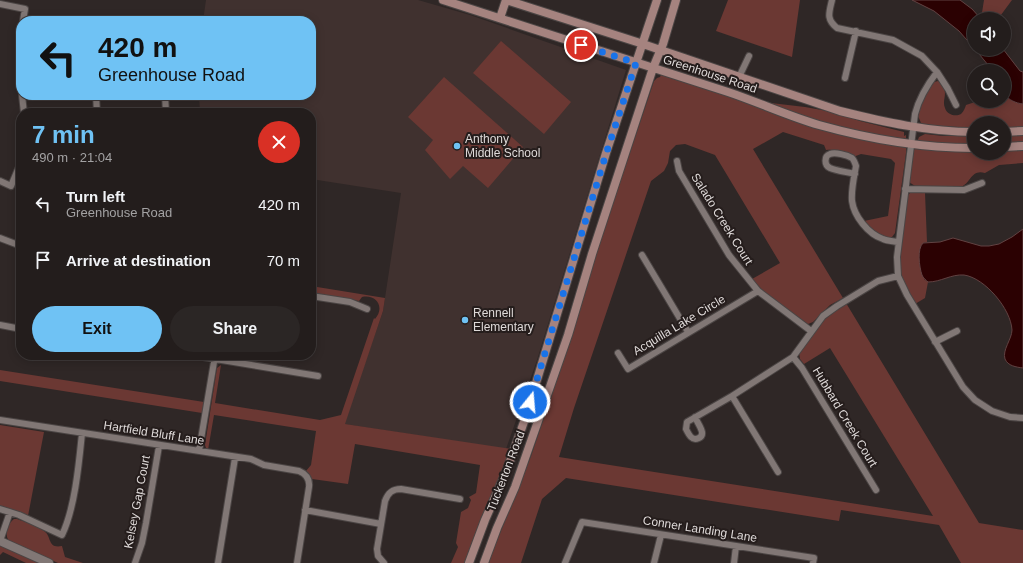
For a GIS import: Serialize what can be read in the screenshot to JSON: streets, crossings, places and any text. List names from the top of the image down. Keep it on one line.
{"streets":{"main road":["Greenhouse Road","Tuckerton Road"],"street":["Salado Creek Court","Acquilla Lake Circle","Hubbard Creek Court","Hartfield Bluff Lane","Kelsey Gap Court","Conner Landing Lane"]},"crossings":[["Greenhouse Road","Tuckerton Road"],["Salado Creek Court","Acquilla Lake Circle"],["Hartfield Bluff Lane","Kelsey Gap Court"]],"places":["Anthony Middle School","Rennell Elementary"],"page":{"turn":["420 m","Greenhouse Road"],"heading":["7 min","490 m · 21:04"],"list":[{"name":"Turn left","note":"Greenhouse Road","value":"420 m"},{"name":"Arrive at destination","value":"70 m"}],"buttons":["Exit","Share"]}}
